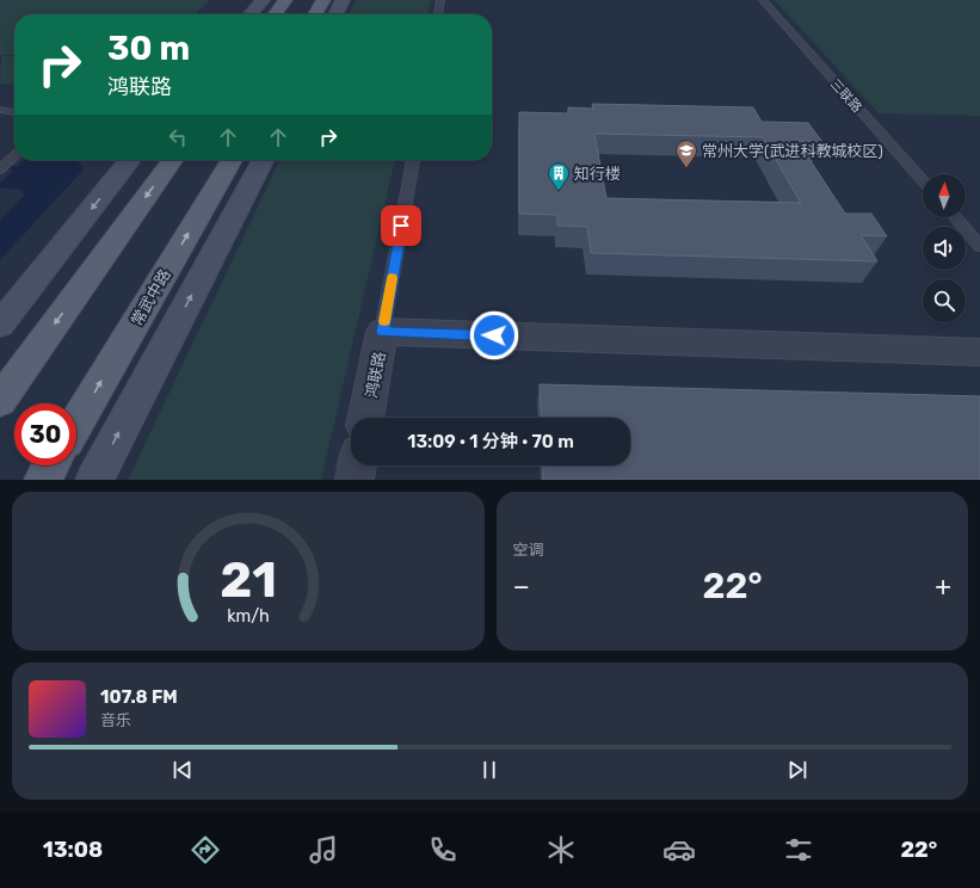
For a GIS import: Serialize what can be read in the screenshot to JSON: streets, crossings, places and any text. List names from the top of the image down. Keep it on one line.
{"streets":{"main road":["常武中路"],"street":["鸿联路"],"lane":["三联路"]},"places":{"school or university":["常州大学(武进科教城校区)"],"building":["知行楼"]},"north":"top","page":{"turn":["30 m","鸿联路"],"limit":"30","trip":"13:09 · 1 分钟 · 70 m","tile":"空调","heat":["−","22°","+"],"song":["107.8 FM","音乐"],"tabs":["13:08","22°"],"gauge":["21","km/h"]}}
